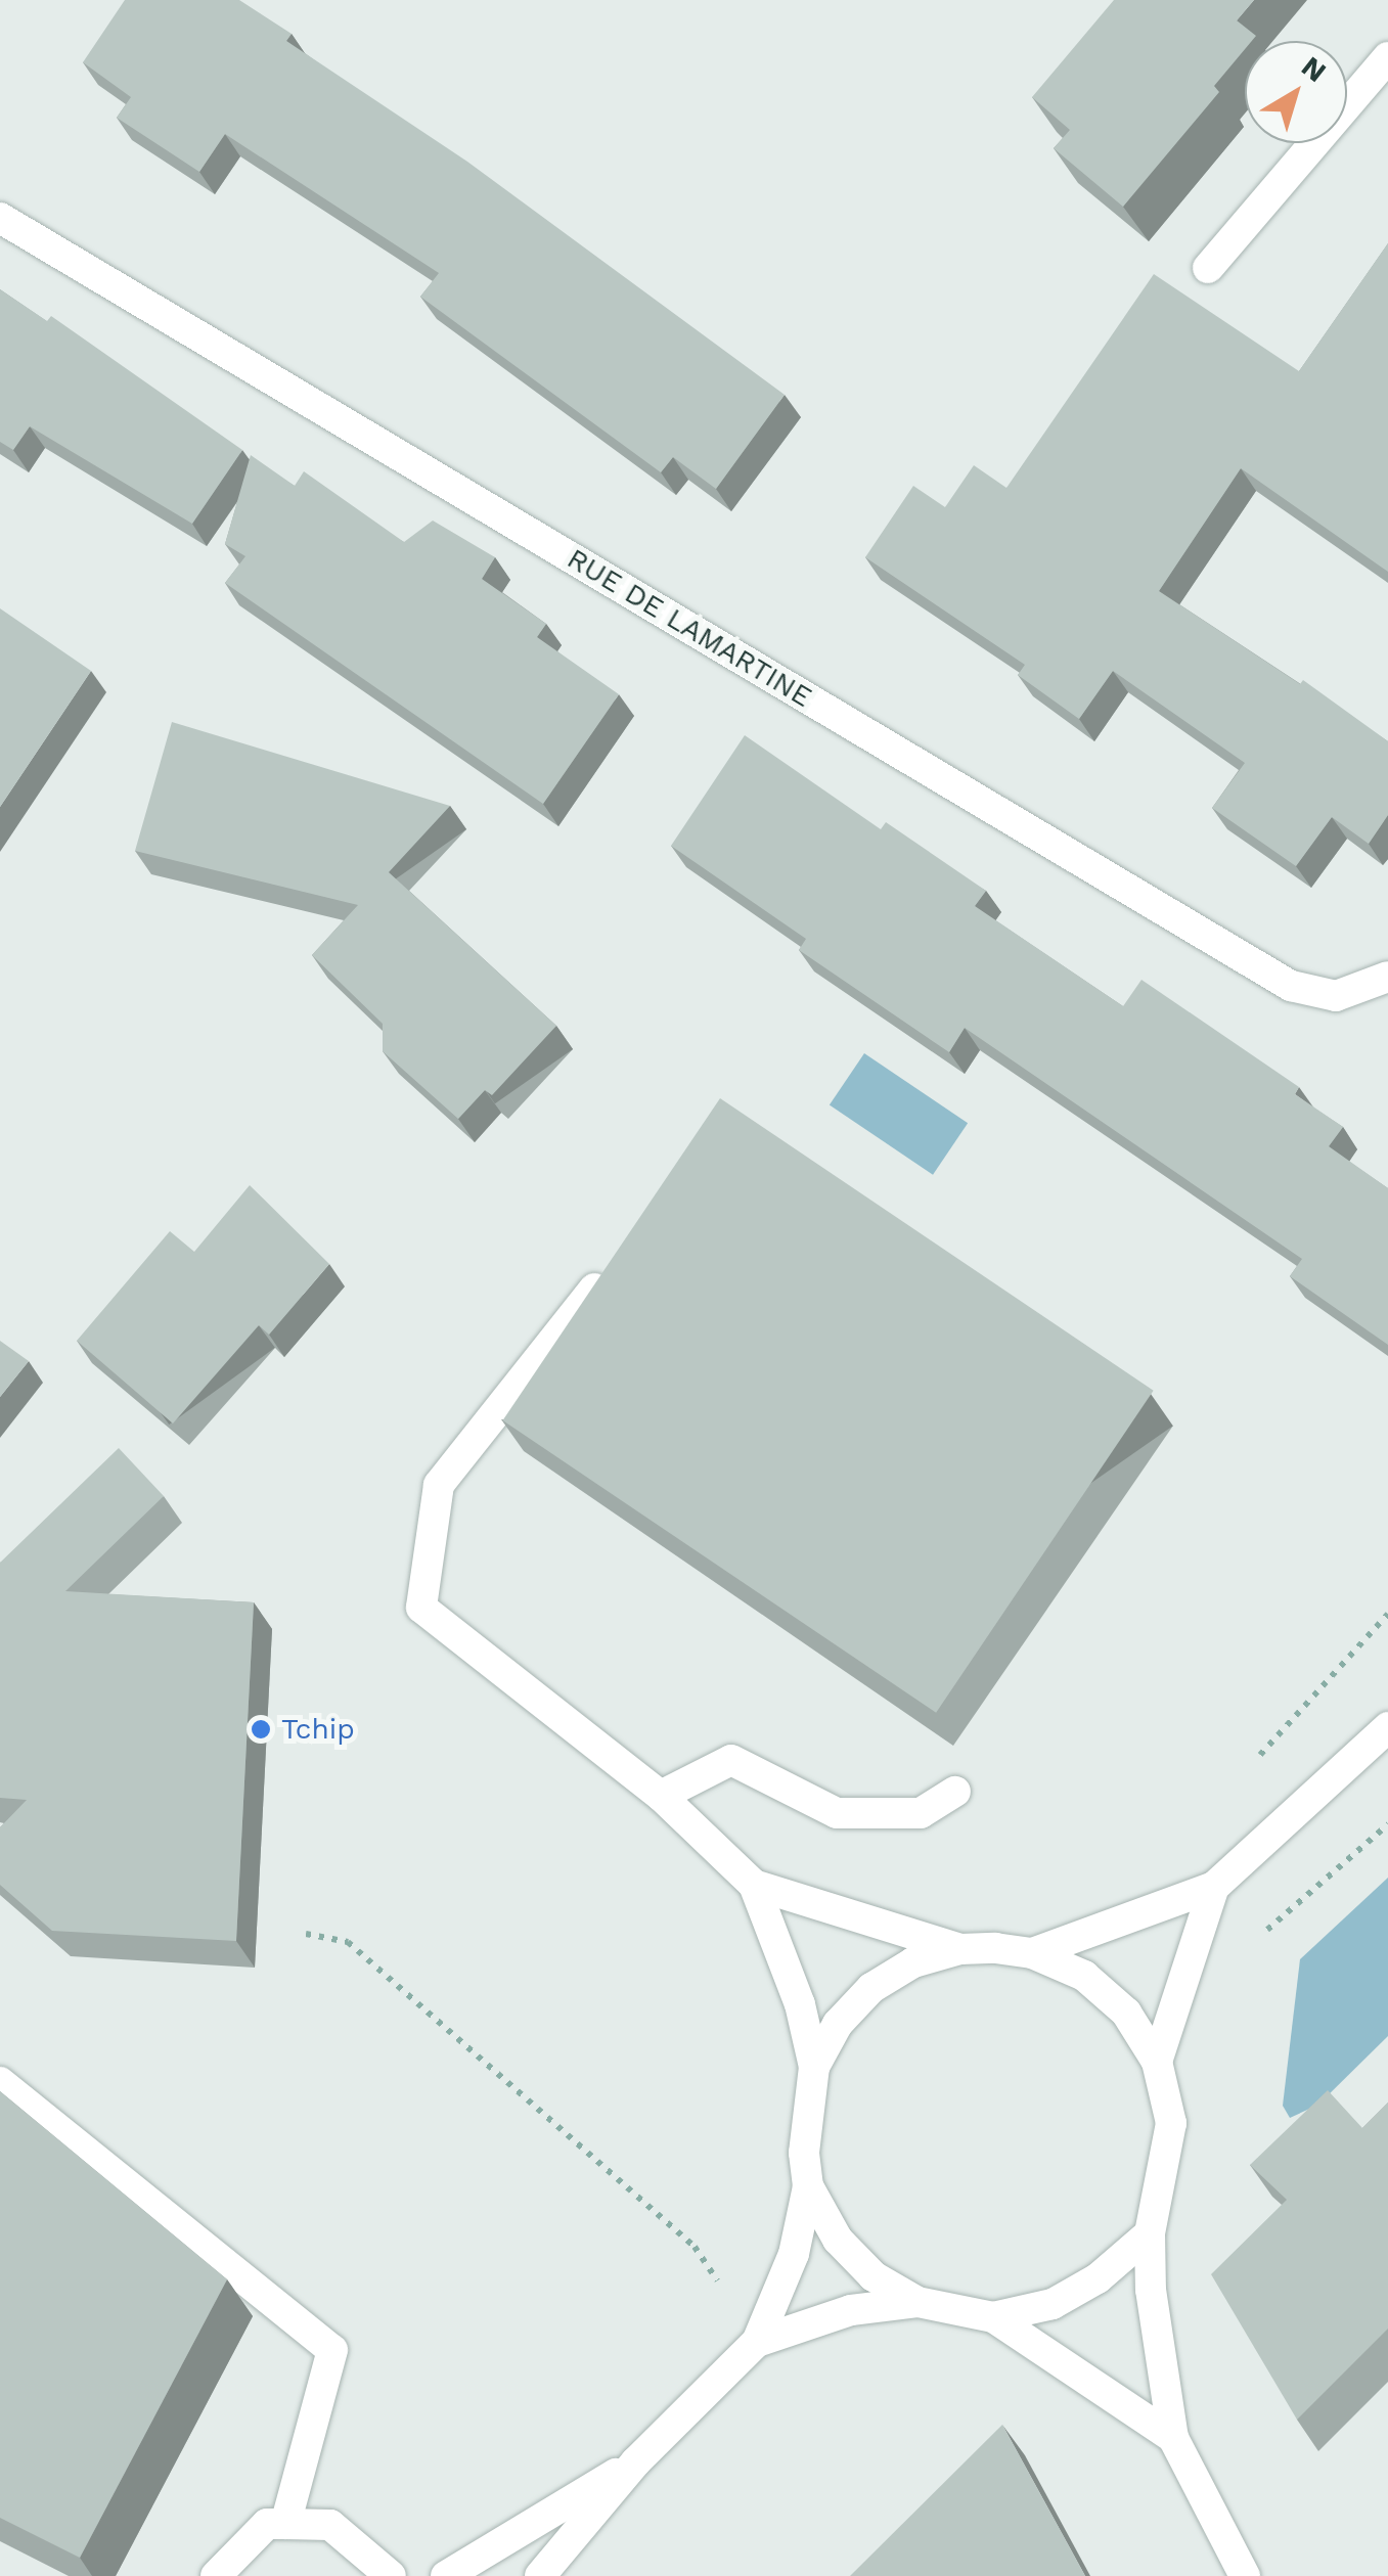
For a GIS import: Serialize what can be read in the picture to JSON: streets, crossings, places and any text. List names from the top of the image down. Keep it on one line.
{"streets":{"main road":["RUE DE LAMARTINE"]},"places":["Tchip"],"north":"top right"}
